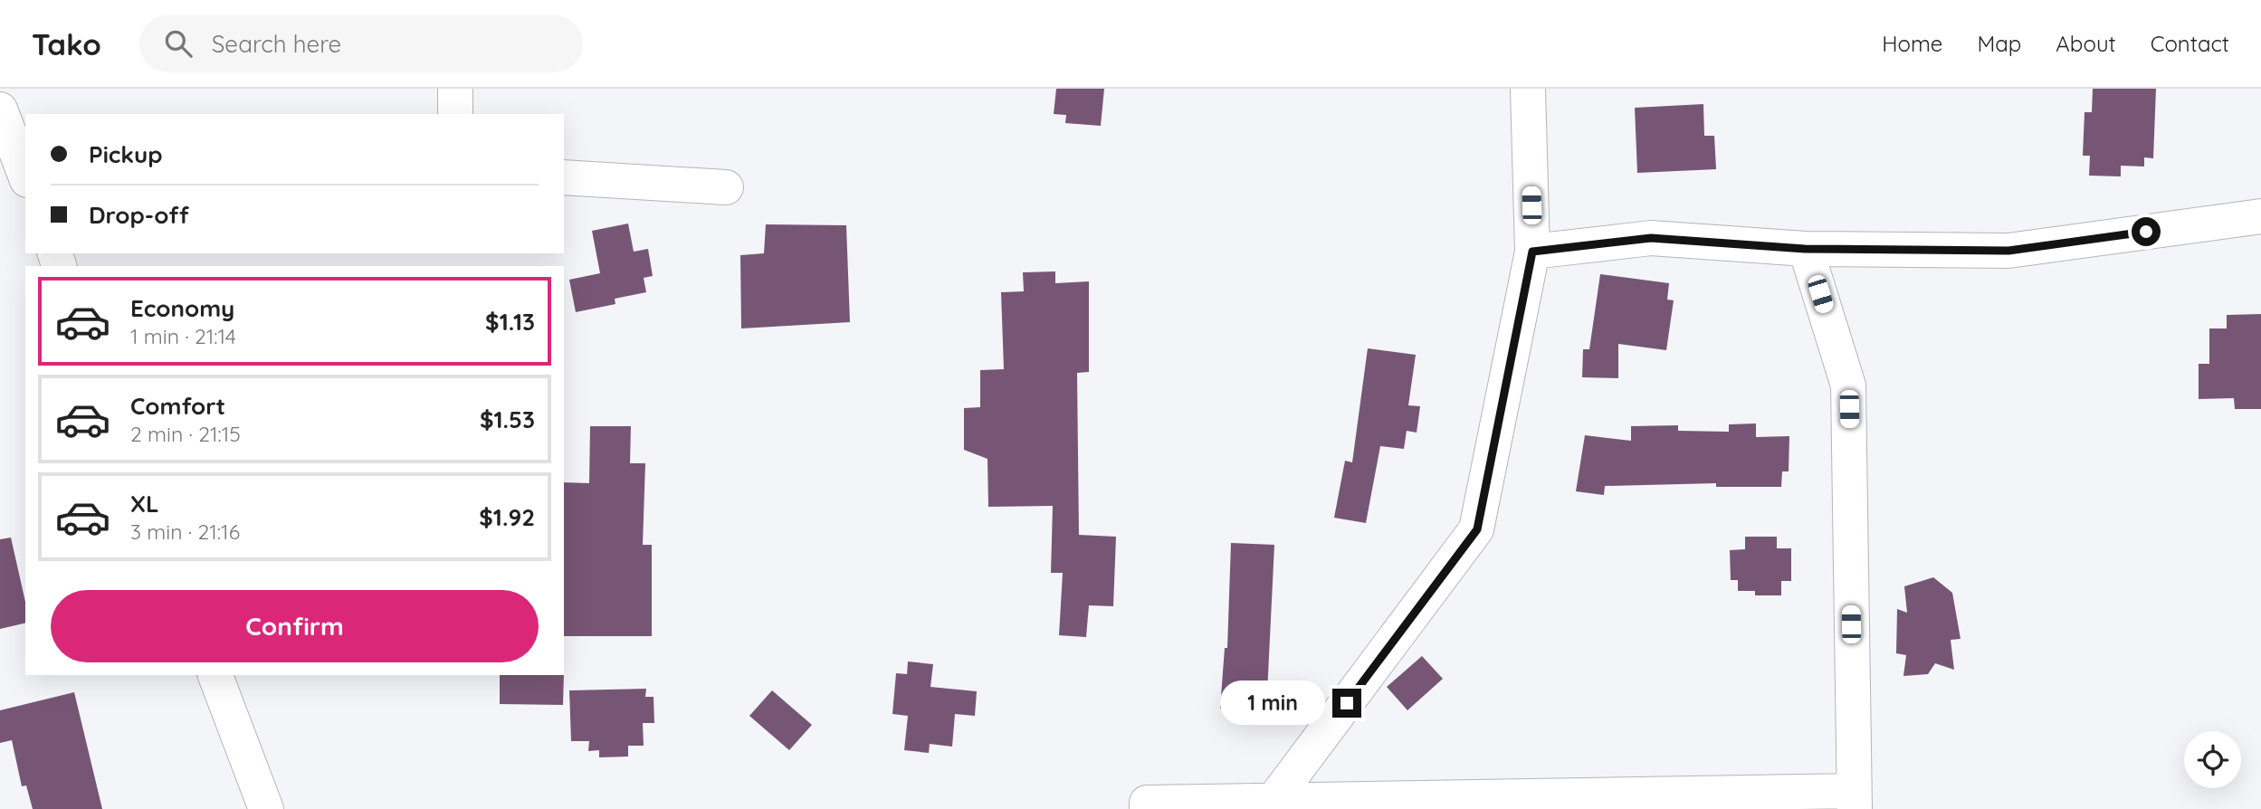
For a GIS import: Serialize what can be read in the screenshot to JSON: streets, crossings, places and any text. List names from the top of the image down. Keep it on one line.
{"page":{"header":"Tako","search":"Search here","nav":["Home","Map","About","Contact"],"banner":["Pickup","Drop-off"],"list":[{"name":"Economy","note":"1 min · 21:14","value":"$1.13"},{"name":"Comfort","note":"2 min · 21:15","value":"$1.53"},{"name":"XL","note":"3 min · 21:16","value":"$1.92"}],"buttons":"Confirm","bubble":"1 min"}}
